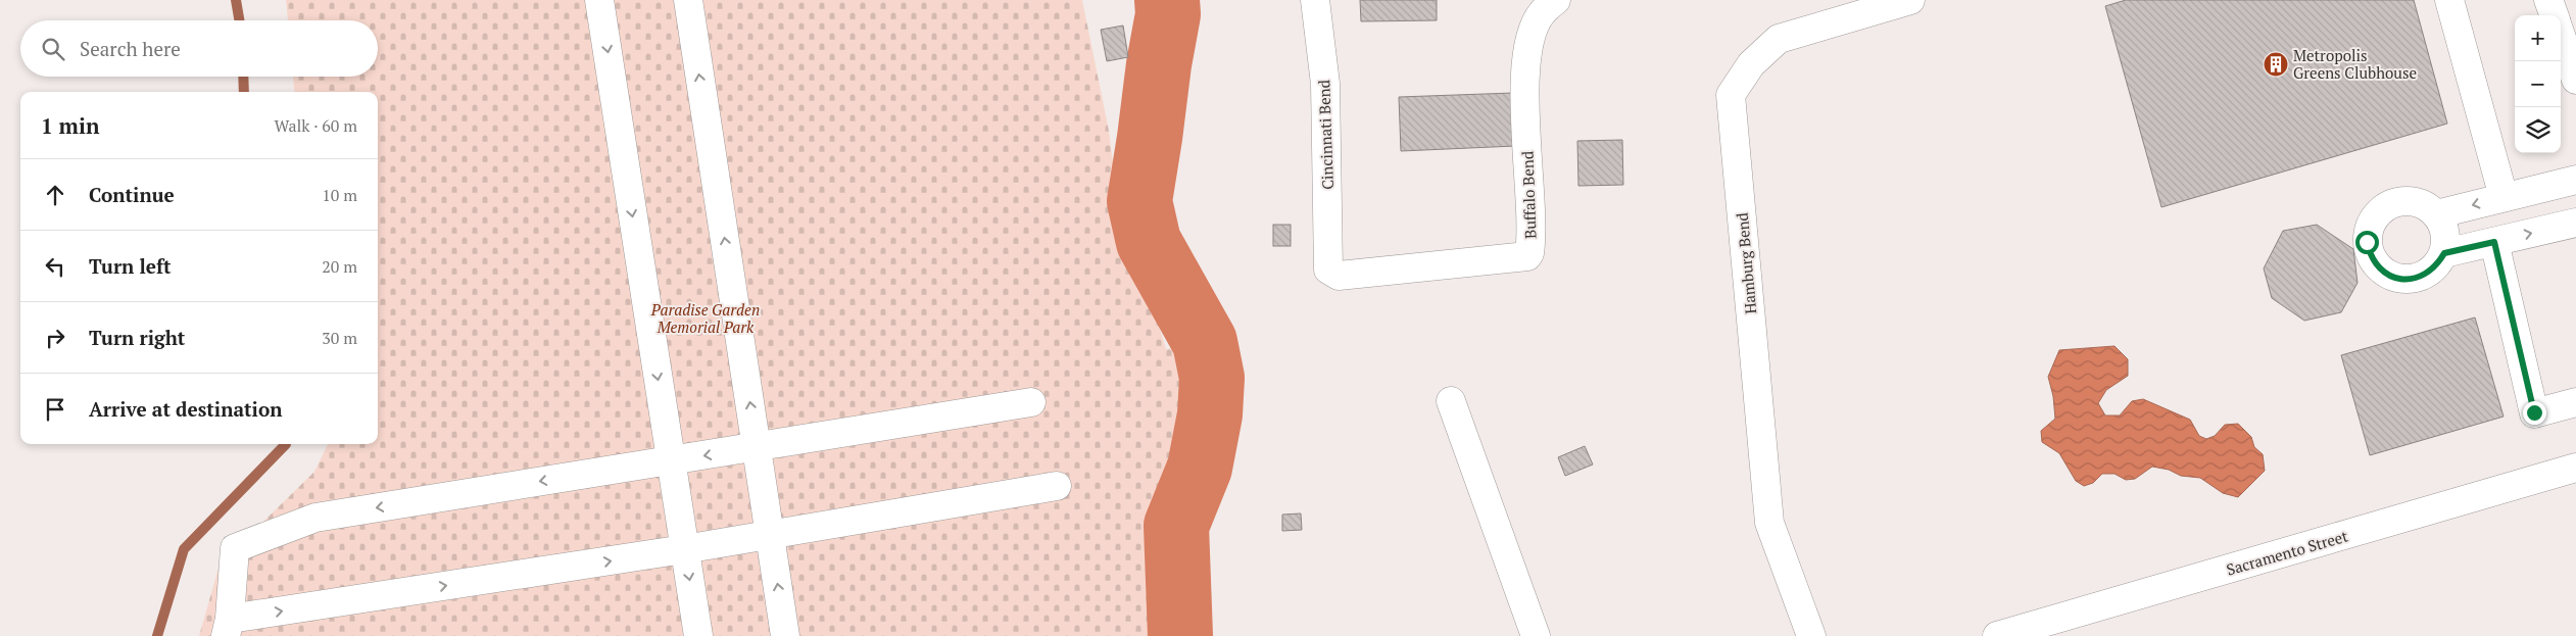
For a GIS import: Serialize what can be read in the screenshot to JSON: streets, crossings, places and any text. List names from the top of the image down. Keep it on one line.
{"streets":{"street":["Cincinnati Bend","Buffalo Bend","Hamburg Bend","Sacramento Street"]},"crossings":[["Cincinnati Bend","Buffalo Bend"]],"parks":["Paradise Garden Memorial Park"],"places":{"building":["Metropolis Greens Clubhouse"]},"page":{"map_buttons":["+","−"],"search":"Search here","heading":["1 min","Walk · 60 m"],"list":[["Continue","10 m"],["Turn left","20 m"],["Turn right","30 m"],"Arrive at destination"]}}
